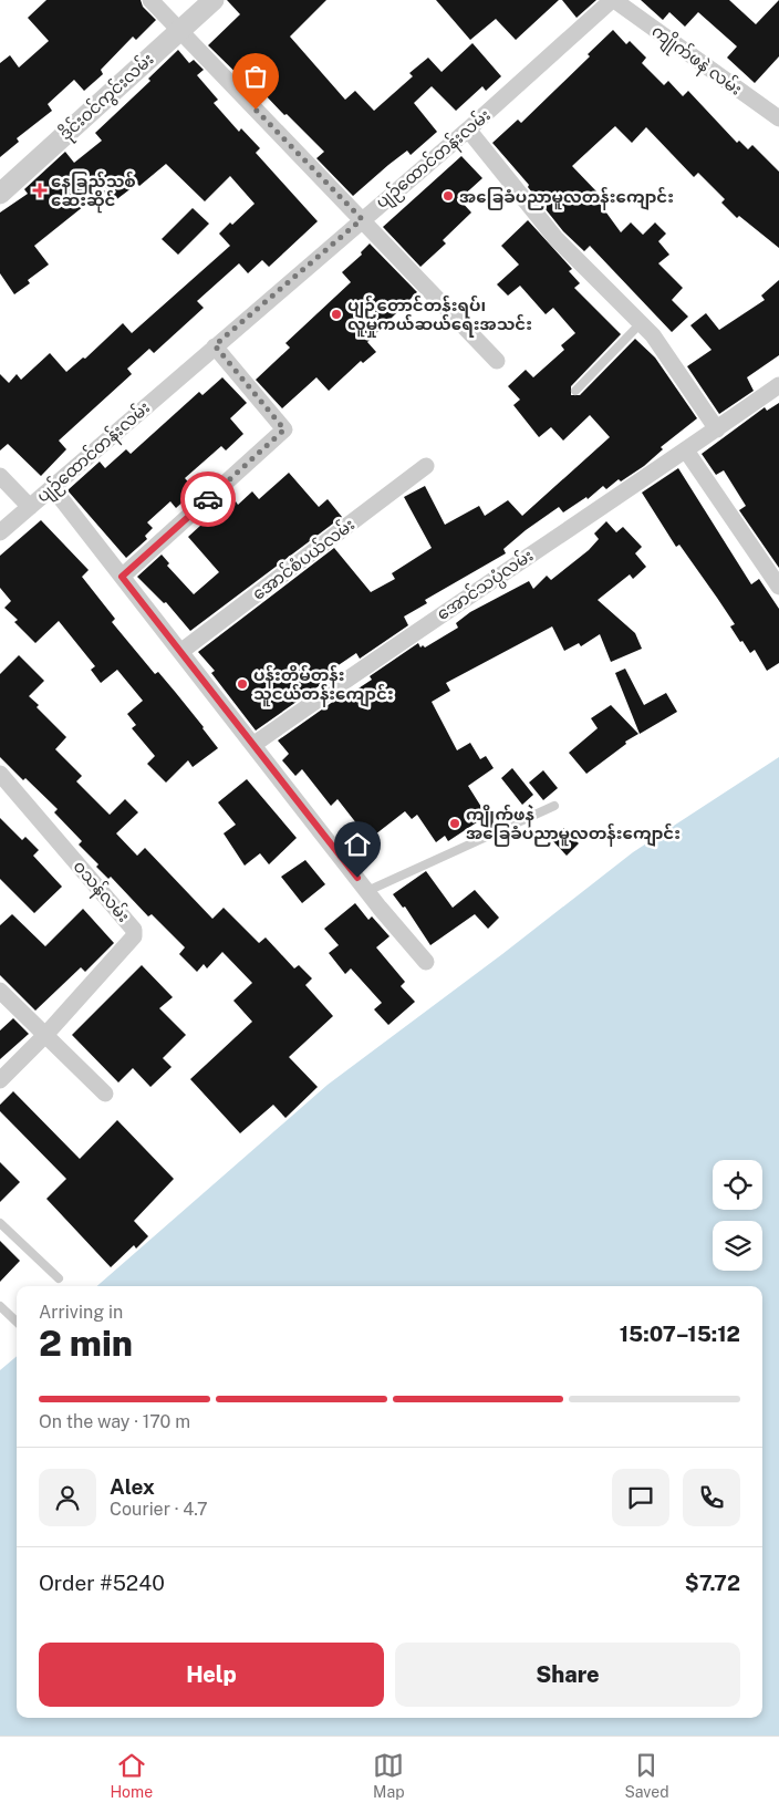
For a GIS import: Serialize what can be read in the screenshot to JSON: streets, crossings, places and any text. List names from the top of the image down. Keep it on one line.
{"streets":{"street":["ကျိုက်ဖနဲ လမ်း","ဒိုင်းဝင်ကွင်းလမ်း","ပျဉ်ထောင်တန်းလမ်း","အောင်စံပယ်လမ်း","အောင်သပ္ပံလမ်း","ဝသန်လမ်း"]},"crossings":[["ကျိုက်ဖနဲ လမ်း","ပျဉ်ထောင်တန်းလမ်း"]],"places":{"health":["နေခြည်သစ် ဆေးဆိုင်"],"other":["အခြေခံပညာမူလတန်းကျောင်း","ပျဉ်တောင်တန်းရပ်၊ လူမှုကယ်ဆယ်ရေးအသင်း","ပန်းတိမ်တန်း သူငယ်တန်းကျောင်း","ကျိုက်ဖနဲ အခြေခံပညာမူလတန်းကျောင်း"]},"page":{"heading":["2 min","Arriving in","15:07–15:12"],"panel":["Alex","Courier · 4.7","Order #5240","$7.72"],"bar":"On the way · 170 m","buttons":["Help","Share"],"tabs":["Home","Map","Saved"]}}
